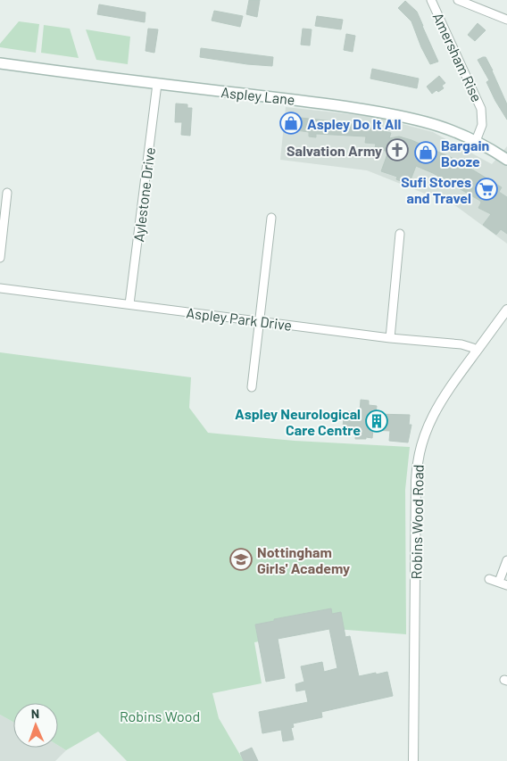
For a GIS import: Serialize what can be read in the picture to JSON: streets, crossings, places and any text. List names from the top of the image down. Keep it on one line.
{"streets":{"main road":["Aspley Lane"],"street":["Amersham Rise","Aylestone Drive","Aspley Park Drive","Robins Wood Road"]},"crossings":[["Amersham Rise","Aspley Lane"],["Aspley Lane","Aylestone Drive"],["Aylestone Drive","Aspley Park Drive"],["Aspley Park Drive","Robins Wood Road"]],"parks":["Robins Wood"],"places":{"shop":["Aspley Do It All","Bargain Booze"],"church":["Salvation Army"],"supermarket":["Sufi Stores and Travel"],"building":["Aspley Neurological Care Centre"],"school or university":["Nottingham Girls' Academy"]},"north":"top"}
